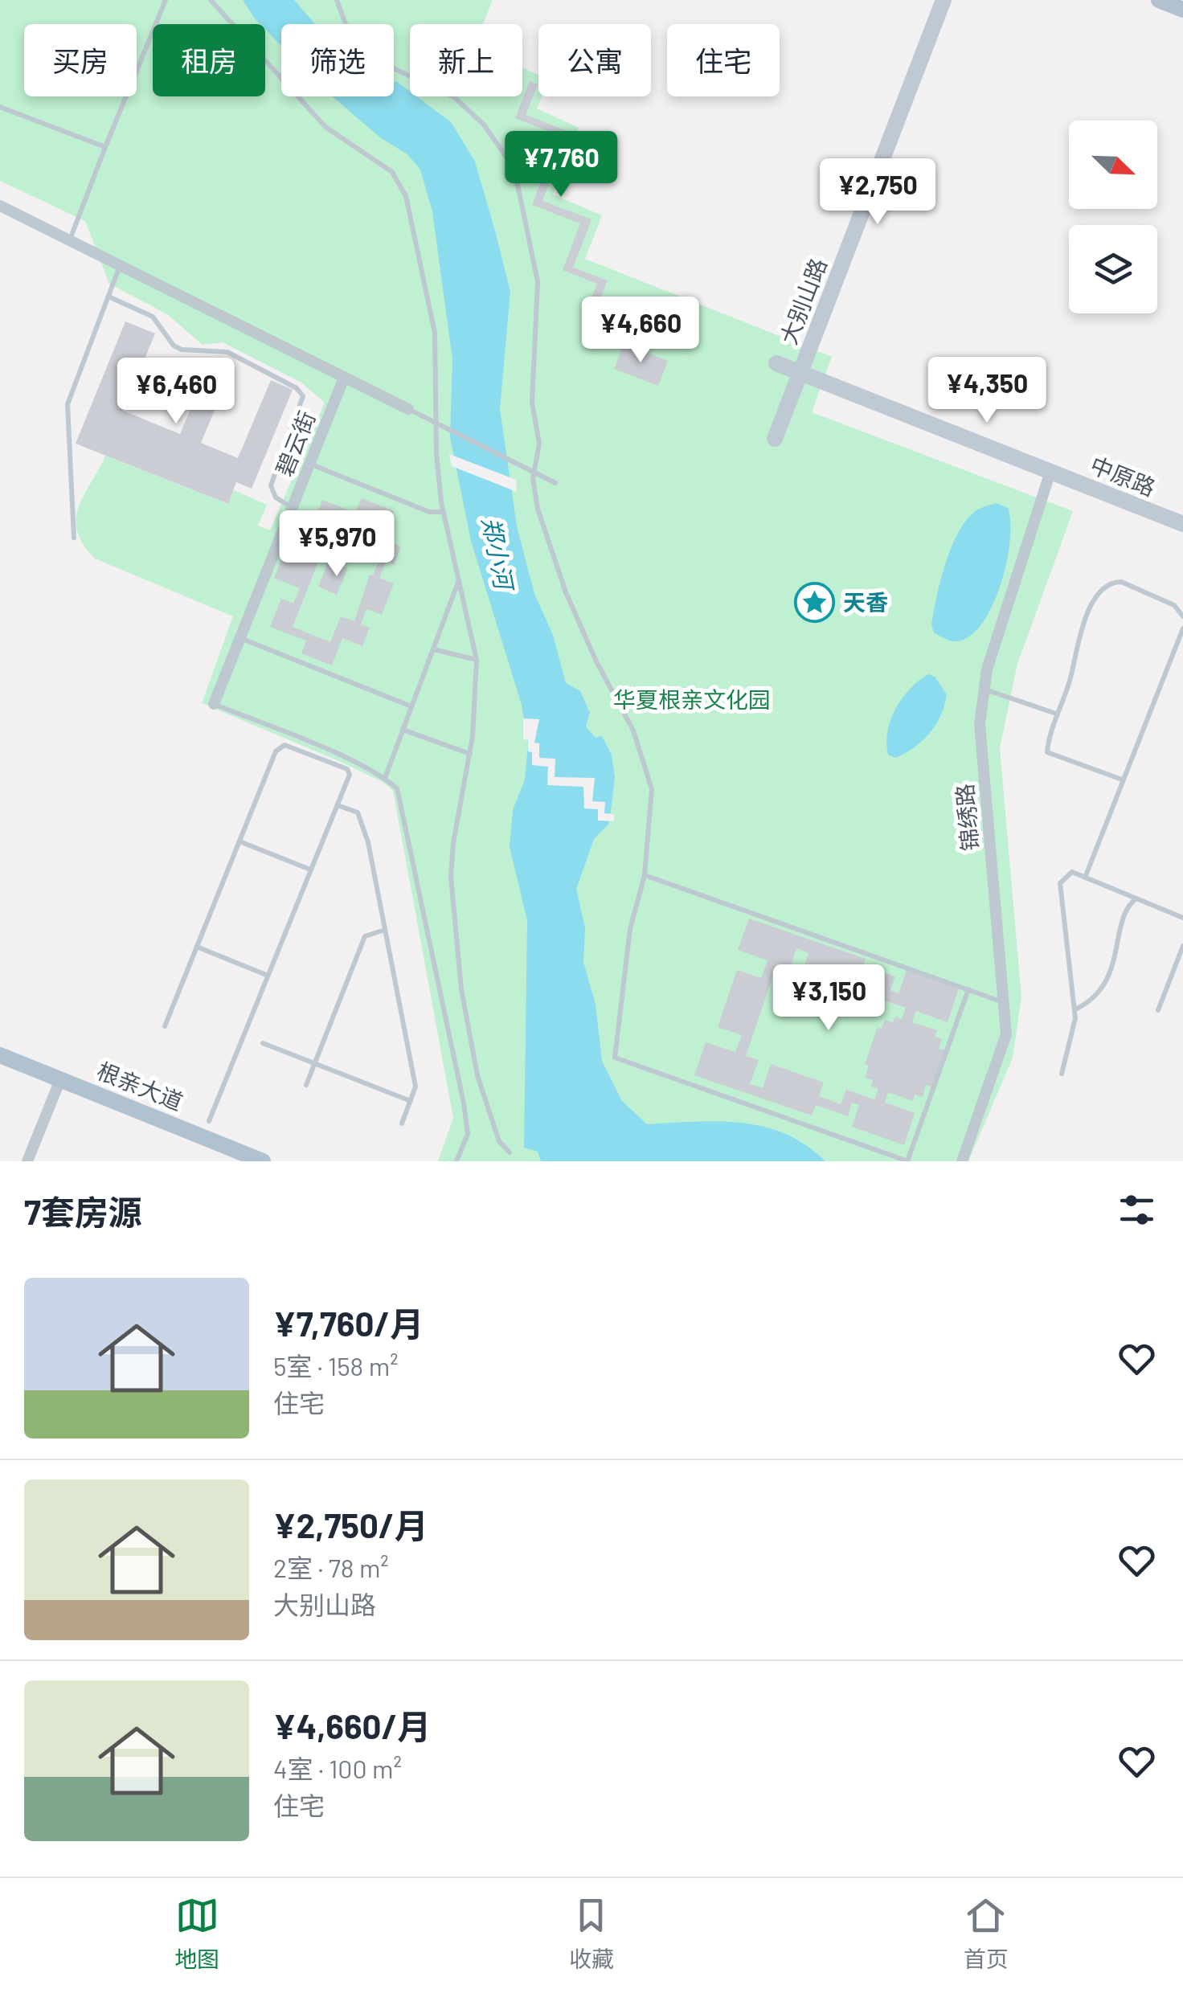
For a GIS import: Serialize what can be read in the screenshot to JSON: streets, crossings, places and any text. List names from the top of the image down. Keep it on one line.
{"streets":{"main road":["大别山路","中原路","根亲大道"],"street":["碧云街","锦绣路"]},"crossings":[["大别山路","中原路"],["中原路","锦绣路"]],"water":["郑小河"],"parks":["华夏根亲文化园"],"places":{"place":["天香"]},"north":"bottom right","page":{"chip":["买房","租房","筛选","新上","公寓","住宅"],"price":["¥7,760","¥2,750","¥4,660","¥4,350","¥6,460","¥5,970","¥3,150"],"heading":"7套房源","list":[{"name":"¥7,760/月","note":"5室 · 158 m² · 住宅"},{"name":"¥2,750/月","note":"2室 · 78 m² · 大别山路"},{"name":"¥4,660/月","note":"4室 · 100 m² · 住宅"}],"tabs":["地图","收藏","首页"]}}
